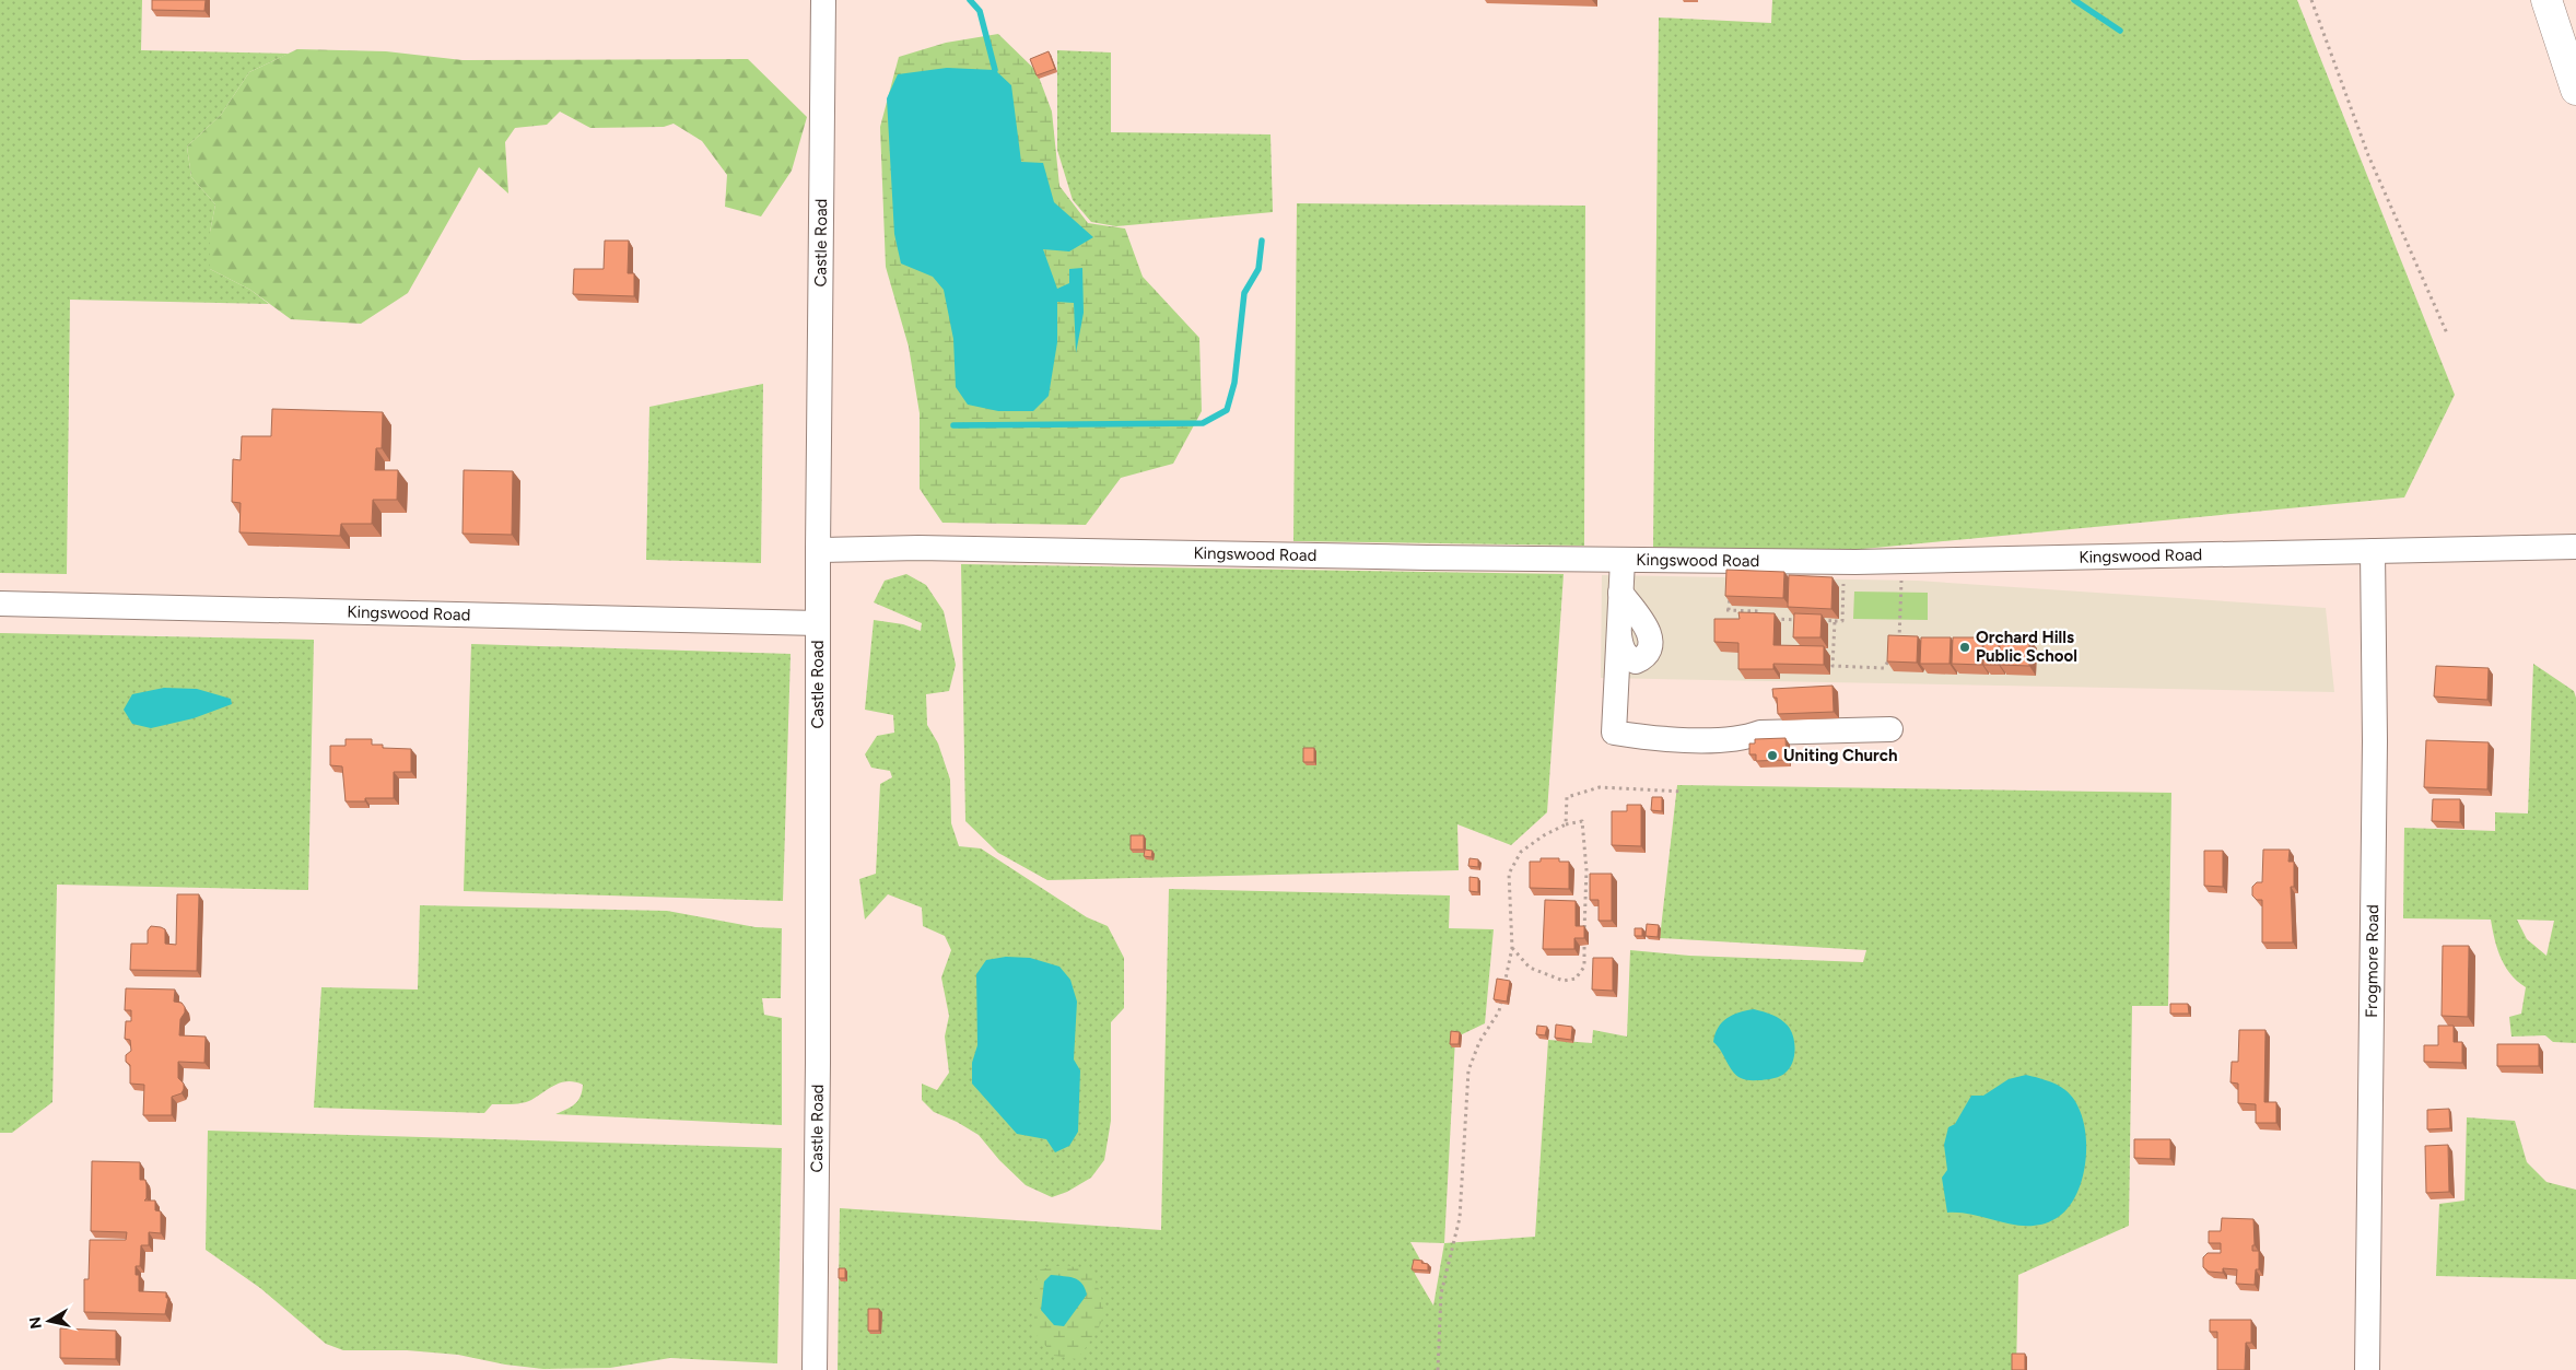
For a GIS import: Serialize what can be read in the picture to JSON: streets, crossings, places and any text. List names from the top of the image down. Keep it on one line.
{"streets":{"street":["Castle Road","Kingswood Road","Frogmore Road"]},"crossings":[["Castle Road","Kingswood Road"],["Kingswood Road","Frogmore Road"]],"places":["Orchard Hills Public School","Uniting Church"],"north":"left"}
